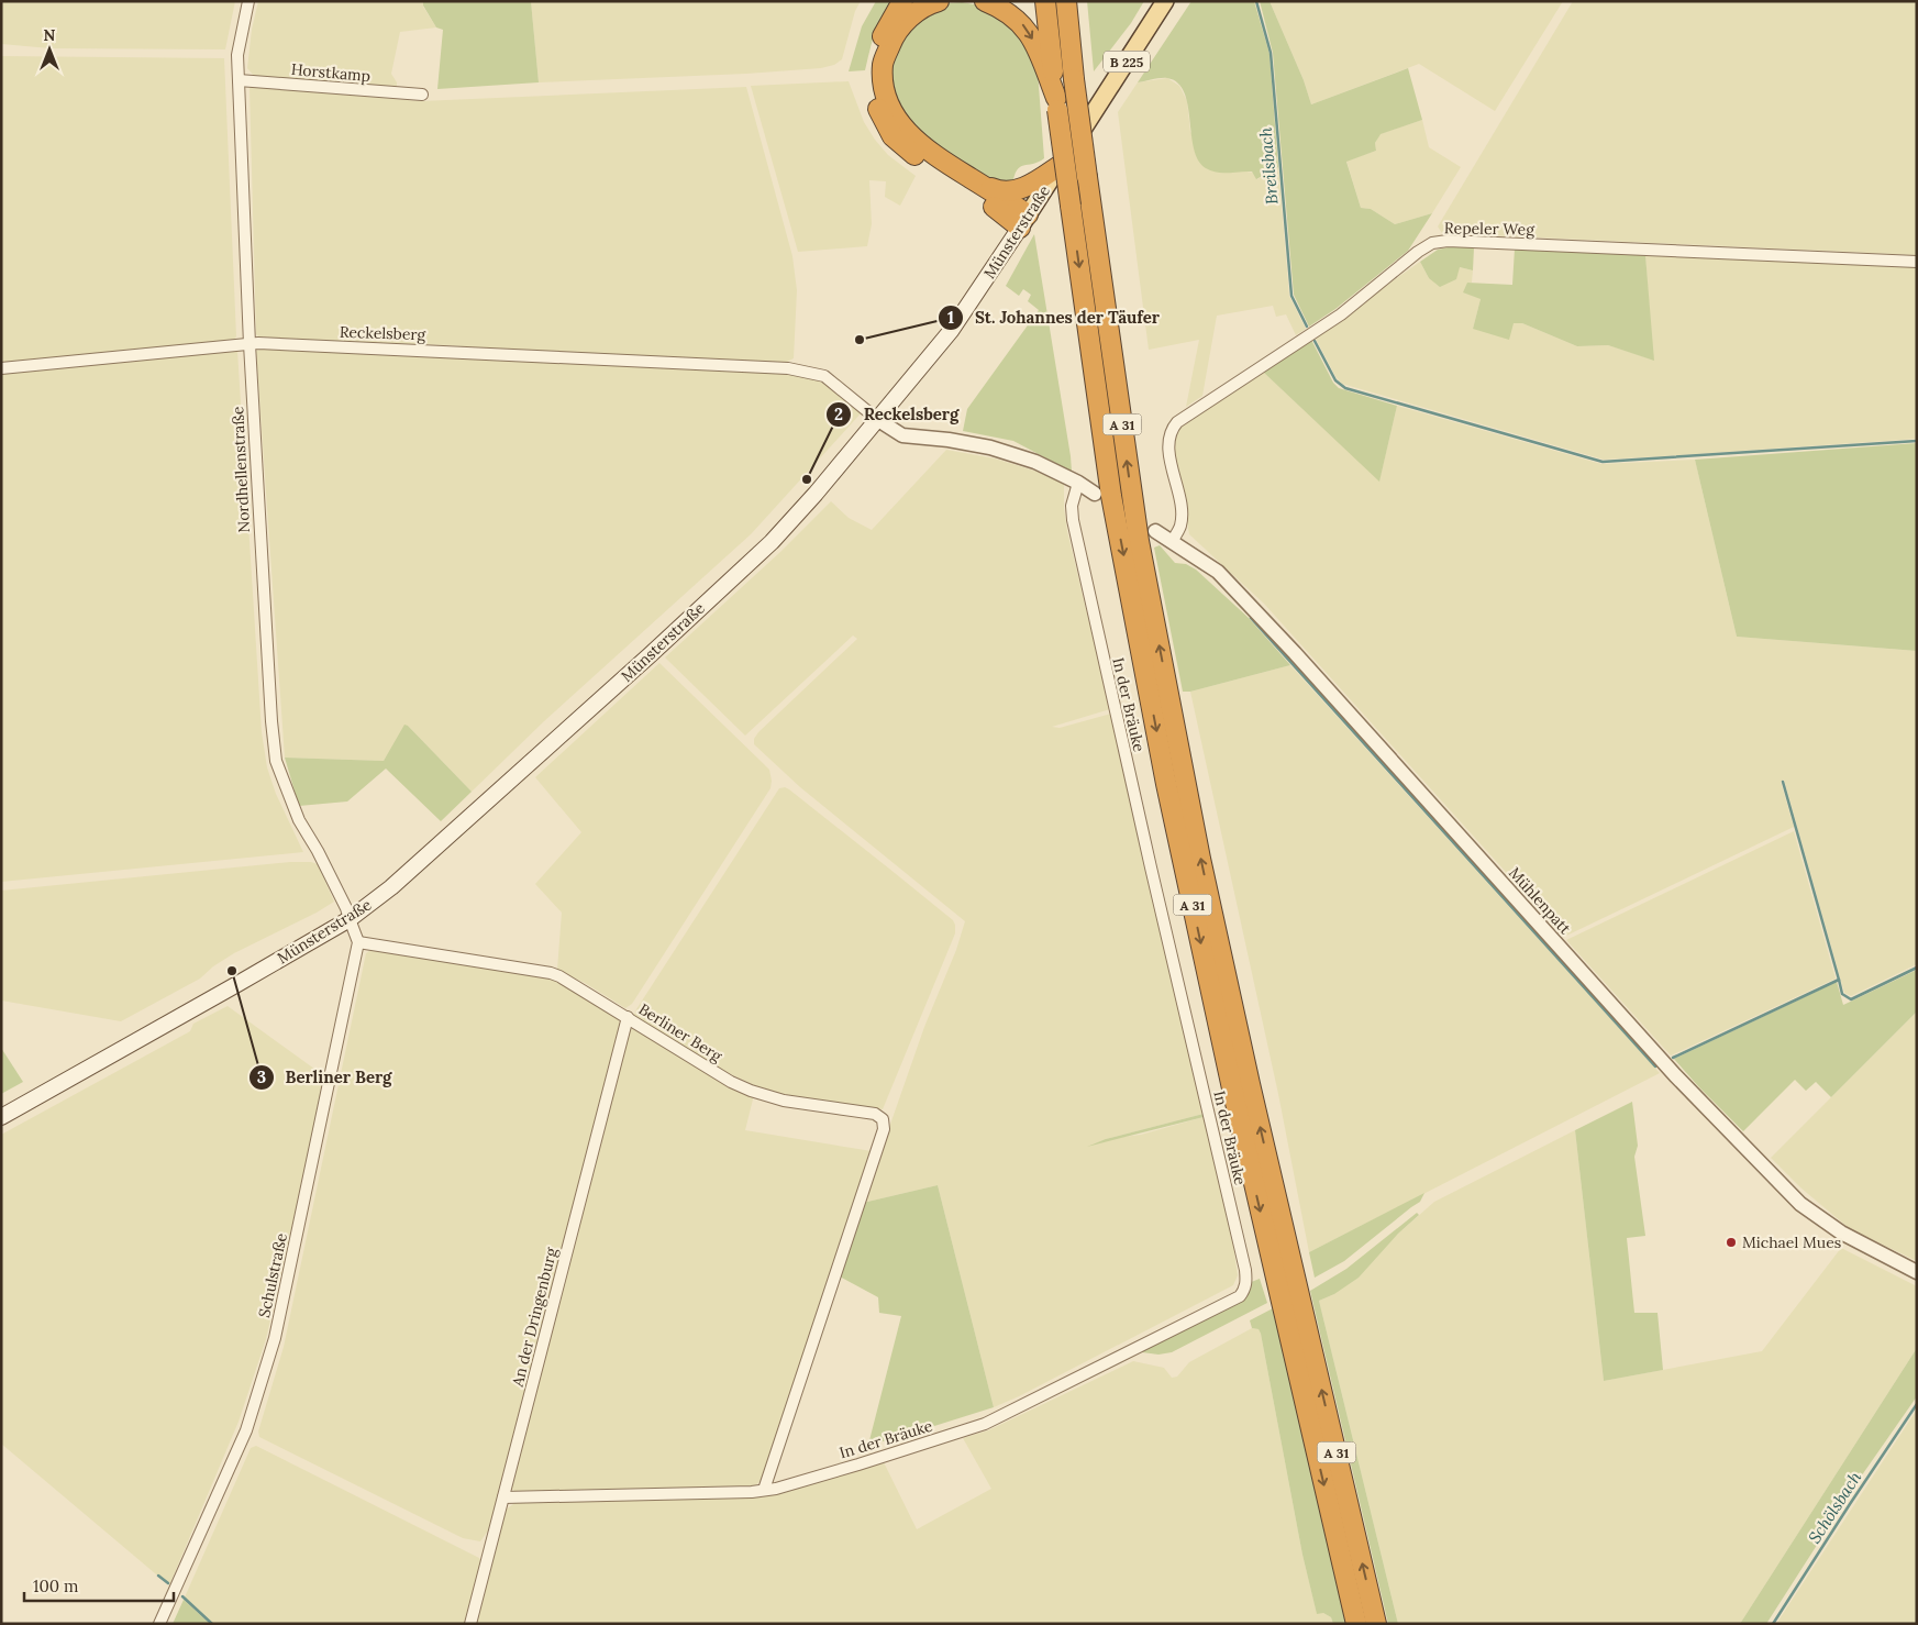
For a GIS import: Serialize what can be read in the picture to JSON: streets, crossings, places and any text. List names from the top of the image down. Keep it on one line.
{"streets":{"highway":["A 31"],"main road":["B 225","Münsterstraße"],"street":["Horstkamp","Repeler Weg","Reckelsberg","Nordhellenstraße","In der Bräuke","Mühlenpatt","Berliner Berg","Schulstraße","An der Dringenburg"]},"crossings":[["Horstkamp","Nordhellenstraße"],["Repeler Weg","Mühlenpatt"],["Münsterstraße","Reckelsberg"],["Münsterstraße","Nordhellenstraße"],["Reckelsberg","Nordhellenstraße"],["In der Bräuke","Berliner Berg"],["In der Bräuke","An der Dringenburg"],["Berliner Berg","Schulstraße"],["Berliner Berg","An der Dringenburg"]],"water":["Breilsbach","Schölsbach"],"places":["St. Johannes der Täufer","Reckelsberg","Berliner Berg","Michael Mues"],"scale_bar":"100 m","north":"top"}
